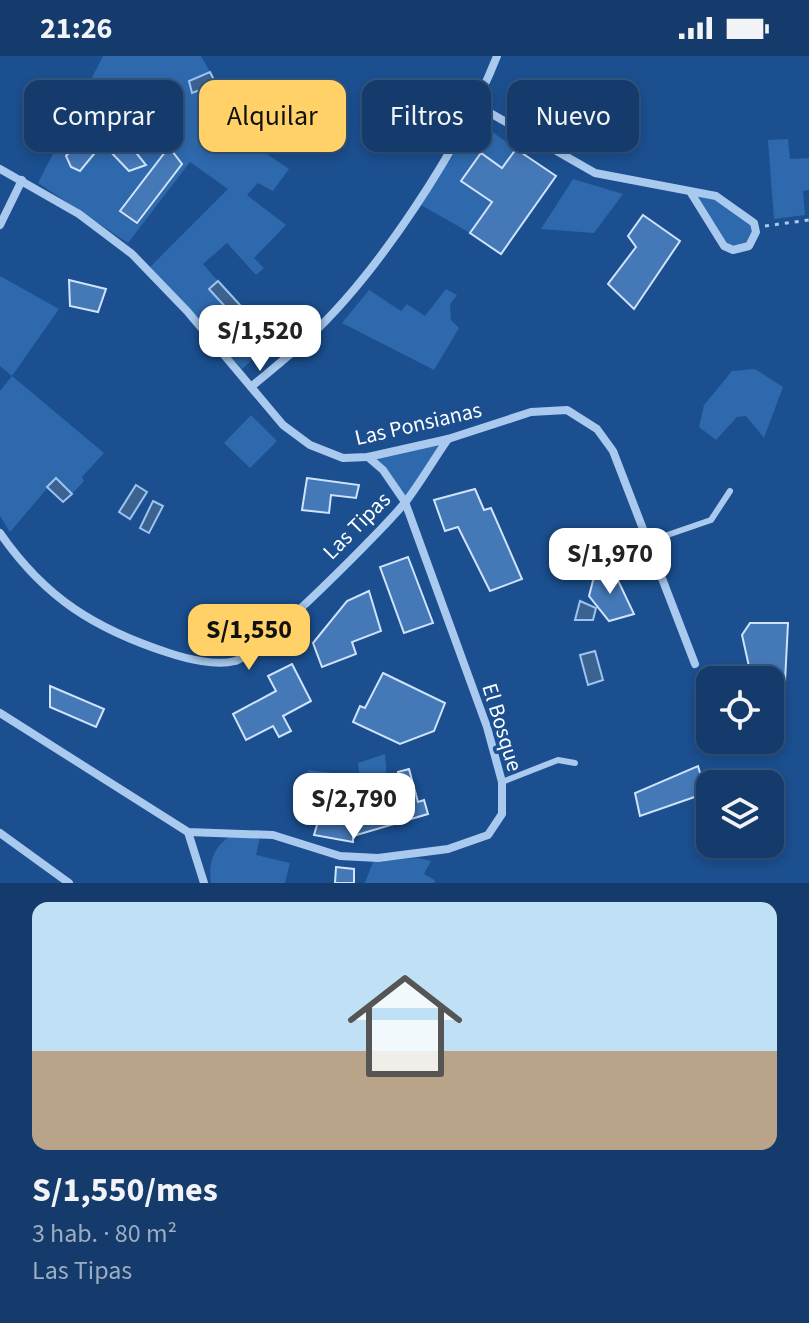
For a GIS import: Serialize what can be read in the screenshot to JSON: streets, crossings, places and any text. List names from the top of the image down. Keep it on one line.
{"streets":{"street":["Las Ponsianas","Las Tipas","El Bosque"]},"crossings":[["Las Ponsianas","Las Tipas"],["Las Ponsianas","El Bosque"],["Las Tipas","El Bosque"]],"page":{"status":"21:26","chip":["Comprar","Alquilar","Filtros","Nuevo"],"price":["S/1,520","S/1,970","S/1,550","S/2,790"],"list":[{"name":"S/1,550/mes","note":"3 hab. · 80 m² · Las Tipas"}]}}
